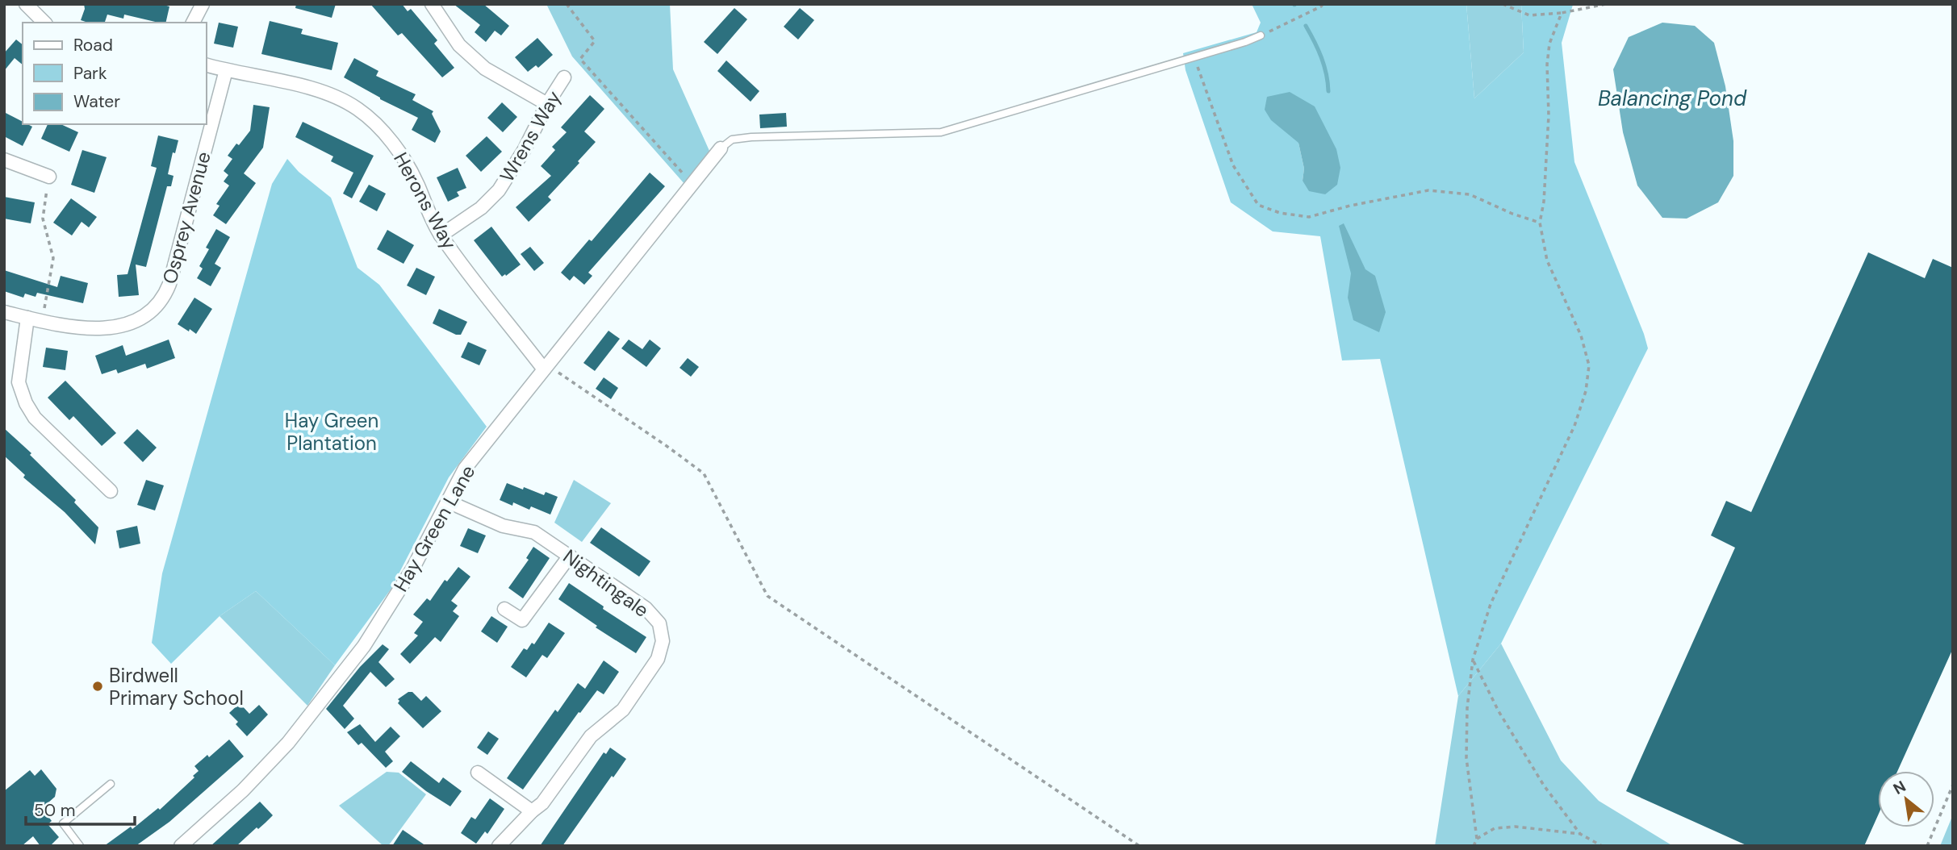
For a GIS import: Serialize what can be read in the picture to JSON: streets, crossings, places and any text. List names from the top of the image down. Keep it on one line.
{"streets":{"street":["Wrens Way","Herons Way","Osprey Avenue","Hay Green Lane","Nightingale"]},"crossings":[["Wrens Way","Herons Way"],["Herons Way","Osprey Avenue"],["Herons Way","Hay Green Lane"],["Hay Green Lane","Nightingale"]],"water":["Balancing Pond"],"parks":["Hay Green Plantation"],"places":["Birdwell Primary School"],"legend":["Road","Park","Water"],"scale_bar":"50 m","north":"top left"}
